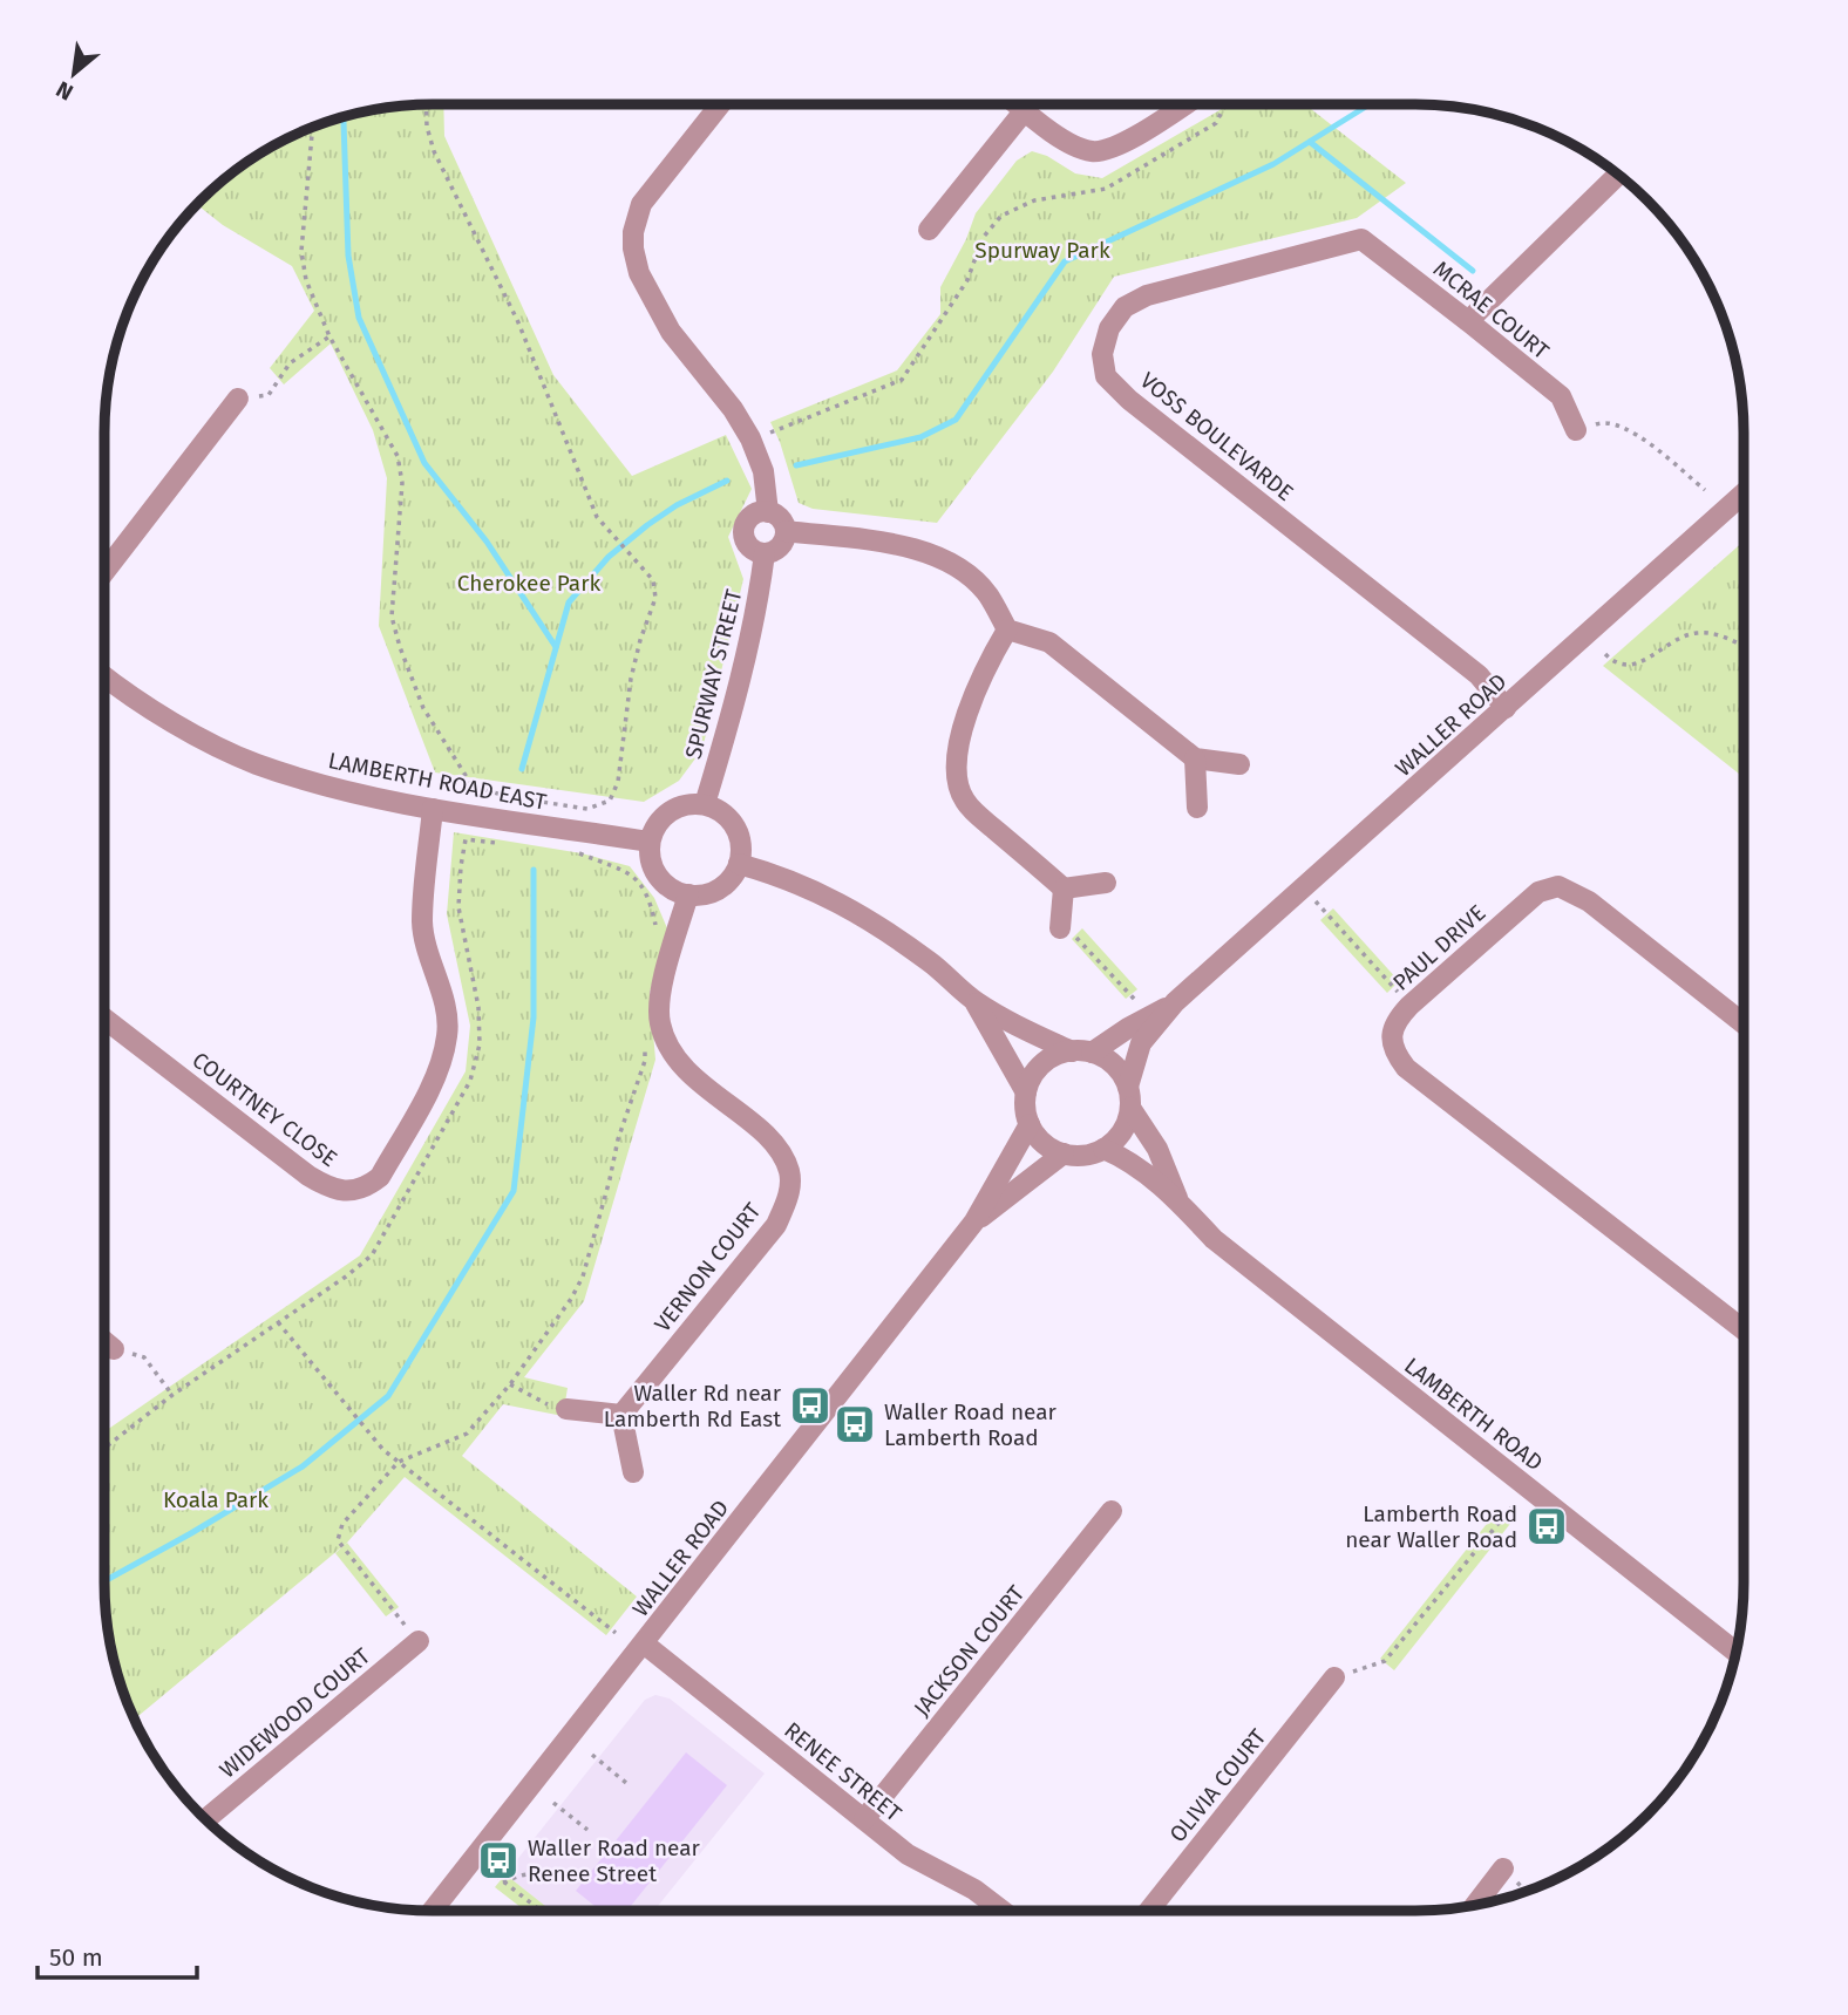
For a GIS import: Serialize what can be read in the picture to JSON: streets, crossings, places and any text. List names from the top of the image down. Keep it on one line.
{"streets":{"street":["MCRAE COURT","VOSS BOULEVARDE","SPURWAY STREET","WALLER ROAD","LAMBERTH ROAD EAST","PAUL DRIVE","COURTNEY CLOSE","VERNON COURT","LAMBERTH ROAD","JACKSON COURT","WIDEWOOD COURT","RENEE STREET","OLIVIA COURT"]},"crossings":[["MCRAE COURT","VOSS BOULEVARDE"],["VOSS BOULEVARDE","WALLER ROAD"],["SPURWAY STREET","LAMBERTH ROAD EAST"],["SPURWAY STREET","VERNON COURT"],["WALLER ROAD","LAMBERTH ROAD"],["WALLER ROAD","RENEE STREET"],["LAMBERTH ROAD EAST","COURTNEY CLOSE"],["LAMBERTH ROAD EAST","VERNON COURT"],["JACKSON COURT","RENEE STREET"]],"parks":["Spurway Park","Cherokee Park","Koala Park"],"places":{"bus stop":["Waller Rd near Lamberth Rd East","Waller Road near Lamberth Road","Lamberth Road near Waller Road","Waller Road near Renee Street"]},"scale_bar":"50 m","north":"bottom left"}
